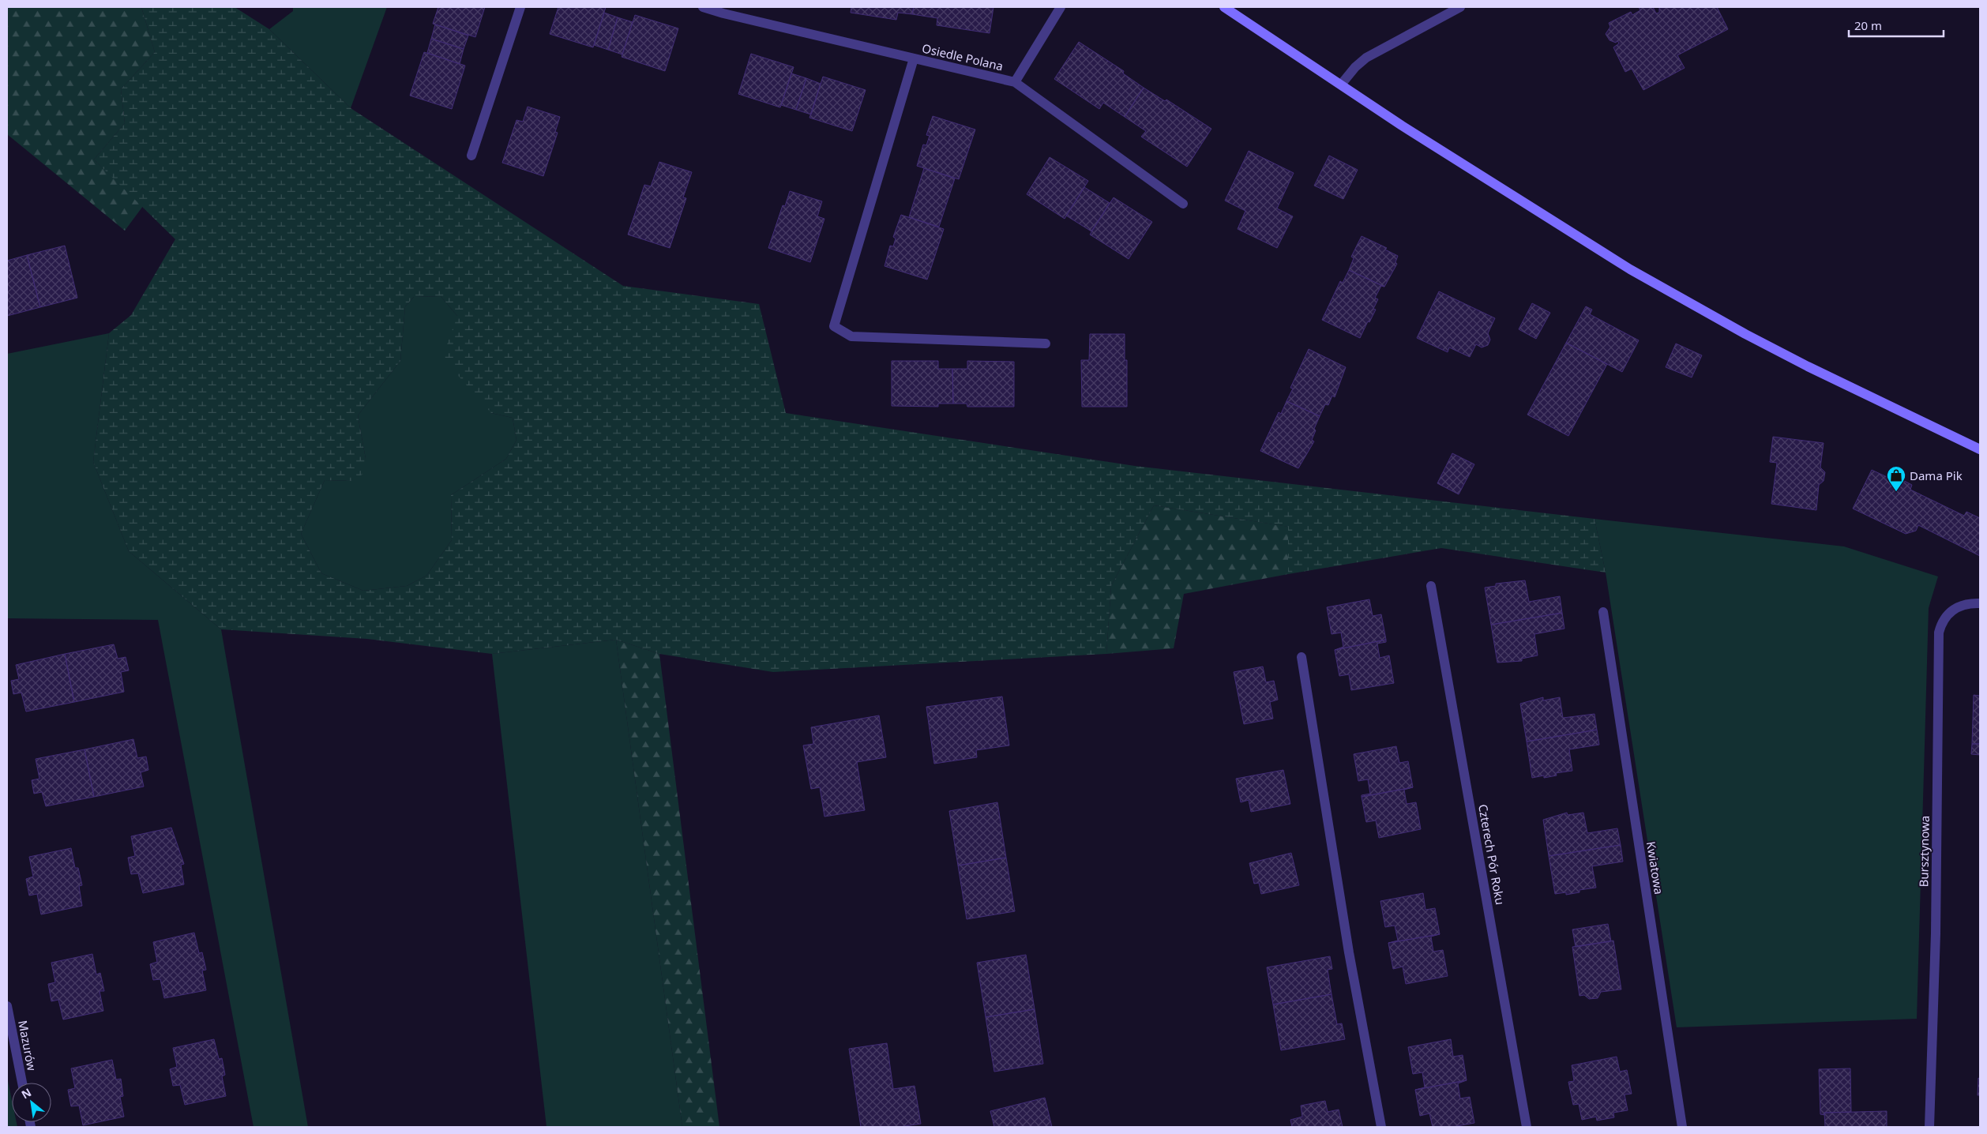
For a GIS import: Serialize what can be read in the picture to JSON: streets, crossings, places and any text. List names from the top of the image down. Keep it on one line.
{"streets":{"street":["Osiedle Polana","Bursztynowa","Czterech Pór Roku","Kwiatowa","Mazurów"]},"places":{"shop":["Dama Pik"]},"scale_bar":"20 m","north":"top left"}
